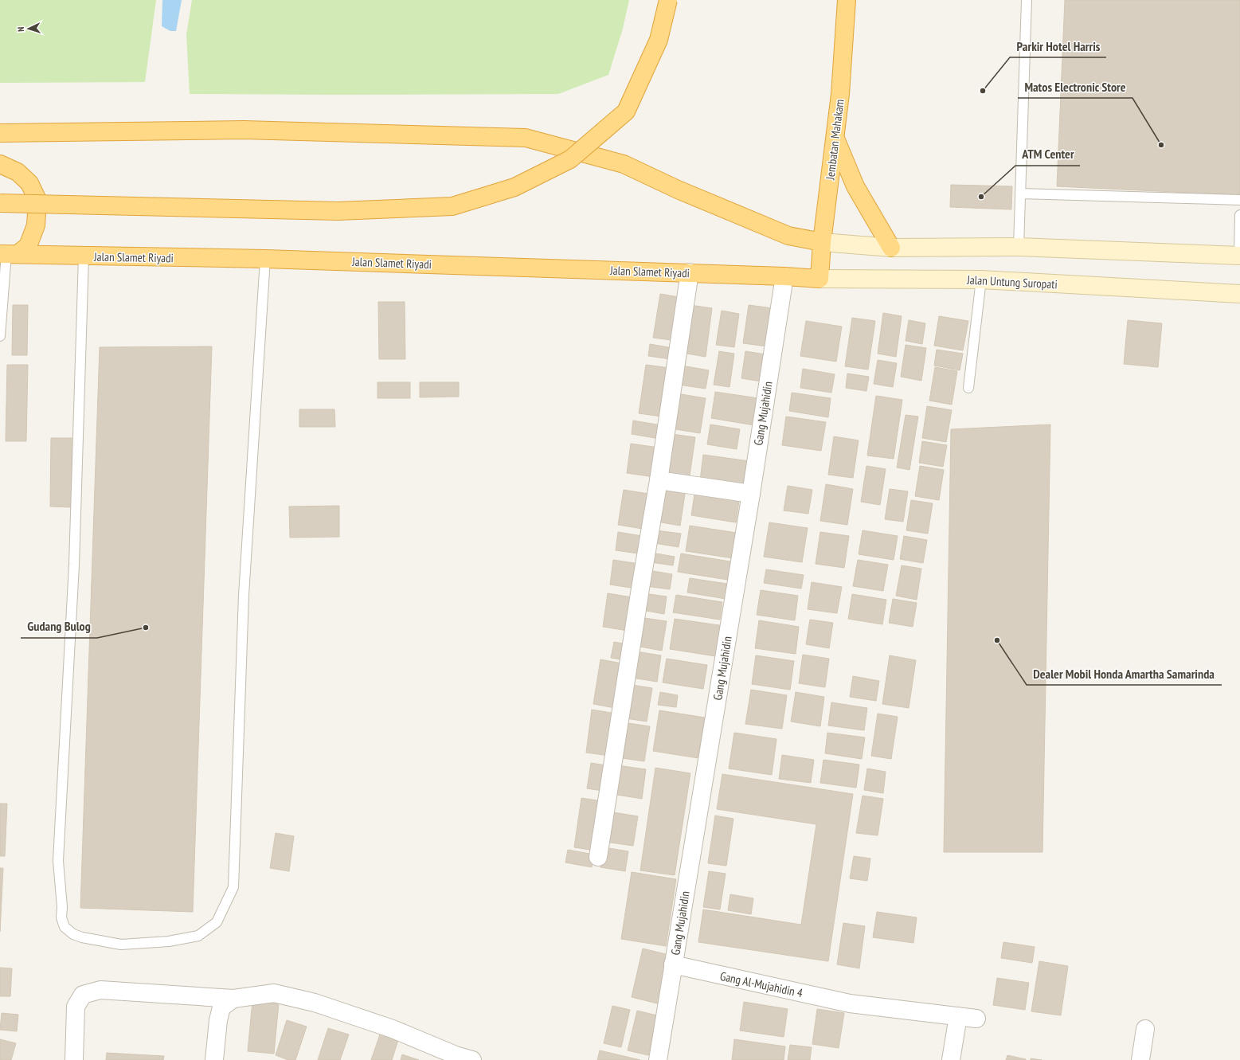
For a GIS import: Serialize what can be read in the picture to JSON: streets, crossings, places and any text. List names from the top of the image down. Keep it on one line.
{"streets":{"highway":["Jembatan Mahakam","Jalan Slamet Riyadi","Jalan Untung Suropati"],"street":["Gang Mujahidin","Gang Al-Mujahidin 4"]},"crossings":[["Jembatan Mahakam","Jalan Untung Suropati"],["Jalan Slamet Riyadi","Jalan Untung Suropati"],["Jalan Slamet Riyadi","Gang Mujahidin"],["Jalan Untung Suropati","Gang Mujahidin"],["Gang Mujahidin","Gang Al-Mujahidin 4"]],"places":["Parkir Hotel Harris","Matos Electronic Store","ATM Center","Gudang Bulog","Dealer Mobil Honda Amartha Samarinda"],"north":"left"}
